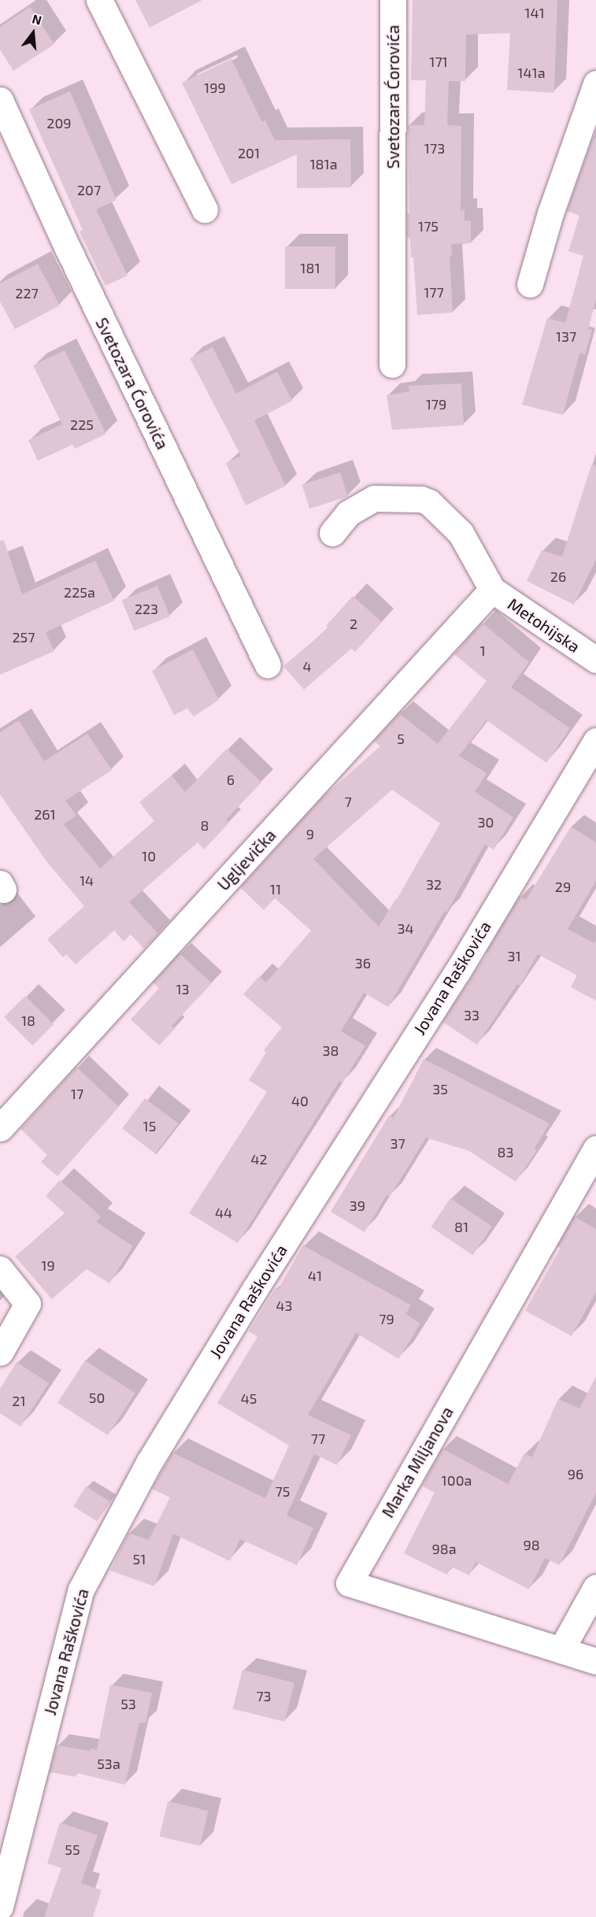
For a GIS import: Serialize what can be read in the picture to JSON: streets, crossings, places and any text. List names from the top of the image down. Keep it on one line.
{"streets":{"street":["Svetozara Ćorovića","Metohijska","Ugljevička","Jovana Raškovića","Marka Miljanova"]},"crossings":[["Metohijska","Ugljevička"]],"house_numbers":["141","171","141a","199","209","173","201","181a","207","175","181","177","227","137","179","225","26","225a","223","2","257","1","4","5","6","7","261","30","8","9","10","14","32","29","11","34","31","36","13","33","18","38","35","17","40","15","37","83","42","39","44","81","19","41","43","79","50","45","21","77","96","100a","75","98","98a","51","73","53","53a","55"],"north":"top"}
